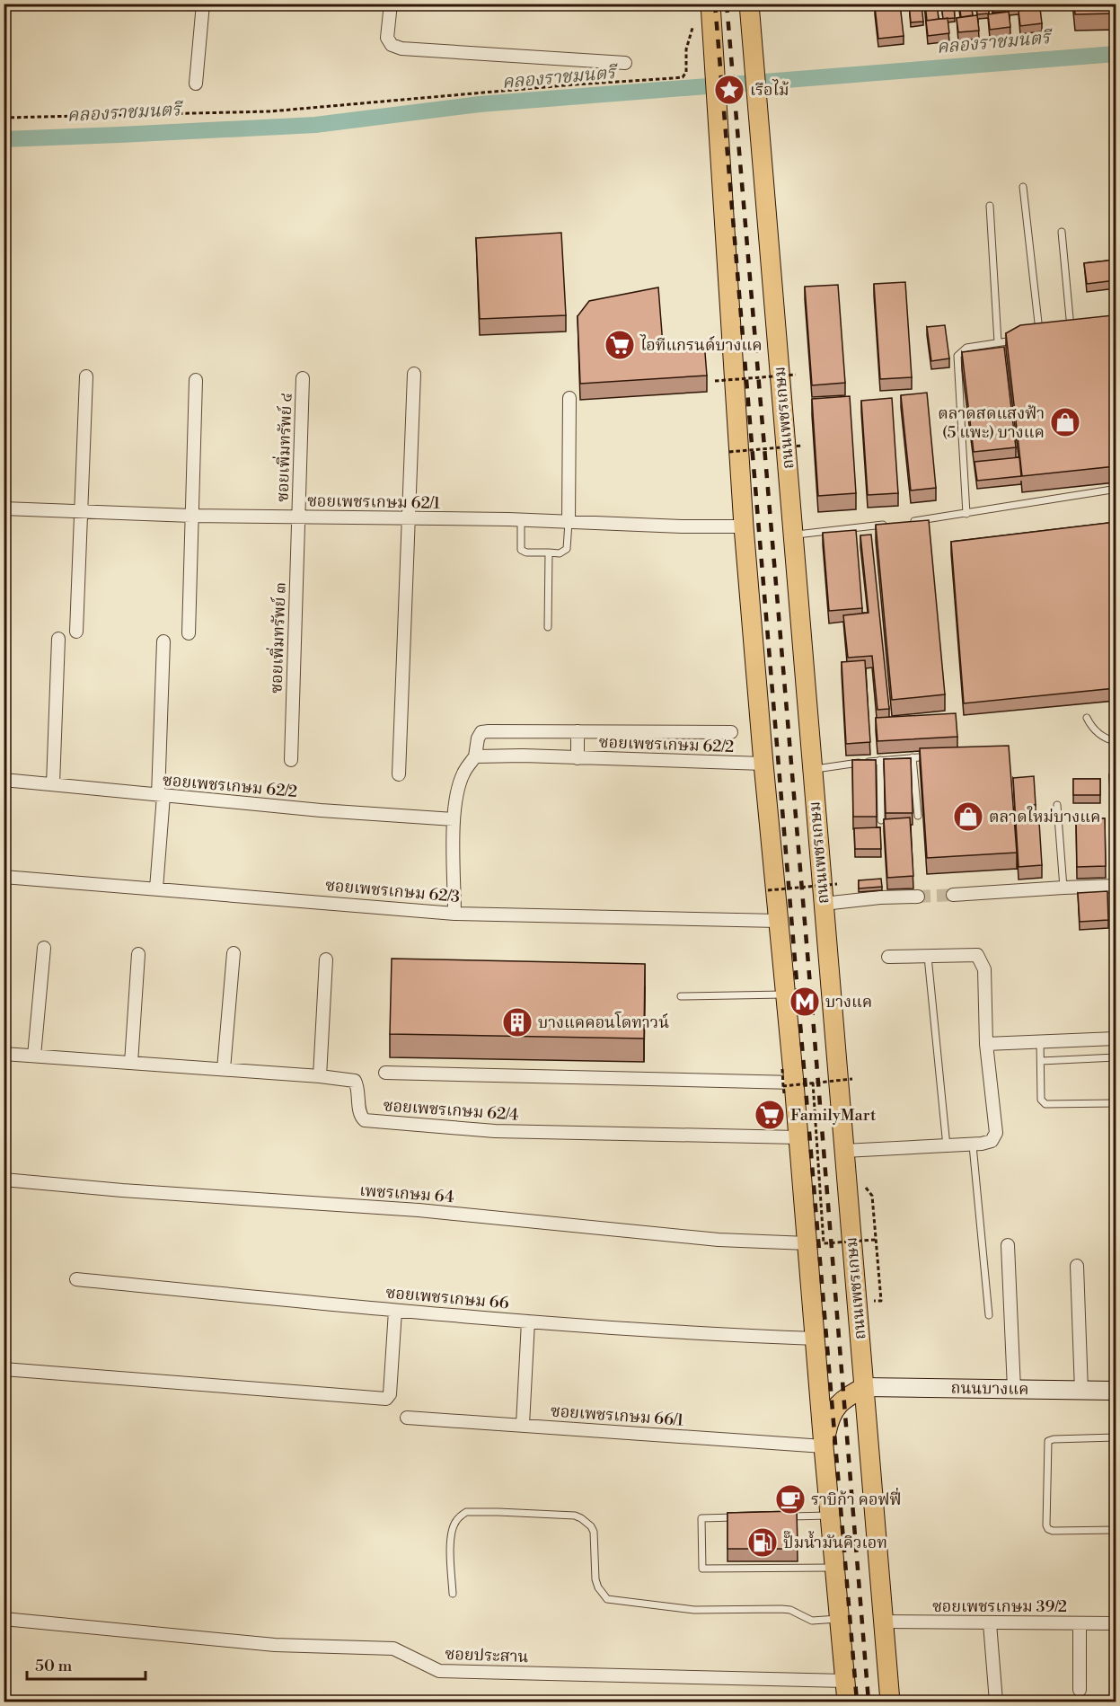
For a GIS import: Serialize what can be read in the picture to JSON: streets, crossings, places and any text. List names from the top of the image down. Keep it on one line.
{"streets":{"main road":["ถนนเพชรเกษม","ถนนบางแค"],"street":["ซอยเพิ่มทรัพย์ ๔","ซอยเพชรเกษม 62/1","ซอยเพิ่มทรัพย์ ๓","ซอยเพชรเกษม 62/2","ซอยเพชรเกษม 62/3","ซอยเพชรเกษม 62/4","เพชรเกษม 64","ซอยเพชรเกษม 66","ซอยเพชรเกษม 66/1","ซอยเพชรเกษม 39/2","ซอยประสาน"]},"crossings":[["ถนนเพชรเกษม","ถนนบางแค"],["ถนนเพชรเกษม","ซอยเพชรเกษม 39/2"],["ซอยเพิ่มทรัพย์ ๔","ซอยเพชรเกษม 62/1"],["ซอยเพิ่มทรัพย์ ๔","ซอยเพิ่มทรัพย์ ๓"],["ซอยเพชรเกษม 62/1","ซอยเพิ่มทรัพย์ ๓"]],"water":["คลองราชมนตรี"],"places":{"place":["เรือไม้"],"supermarket":["ไอทีแกรนด์บางแค","FamilyMart"],"shop":["ตลาดสดแสงฟ้า (5 แพะ) บางแค","ตลาดใหม่บางแค"],"metro station":["บางแค"],"building":["บางแคคอนโดทาวน์"],"cafe":["ราบิก้า คอฟฟี่"],"fuel station":["ปั๊มน้ำมันคิวเอท"]},"scale_bar":"50 m"}
